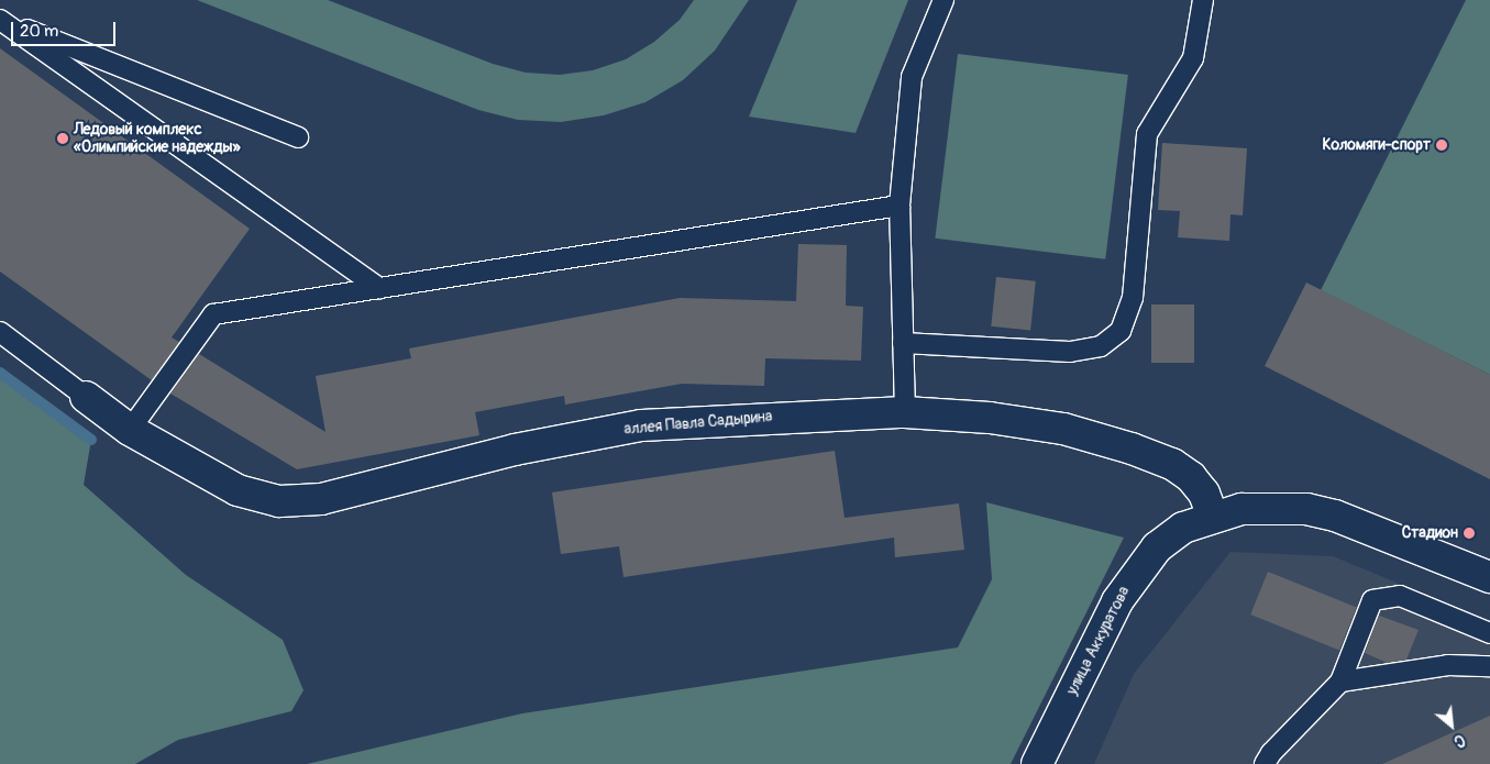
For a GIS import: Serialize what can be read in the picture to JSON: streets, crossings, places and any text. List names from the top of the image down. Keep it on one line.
{"streets":{"street":["аллея Павла Садырина","улица Аккуратова"]},"crossings":[["аллея Павла Садырина","улица Аккуратова"]],"places":["Ледовый комплекс «Олимпийские надежды»","Коломяги-спорт","Стадион"],"scale_bar":"20 m","north":"bottom right"}
